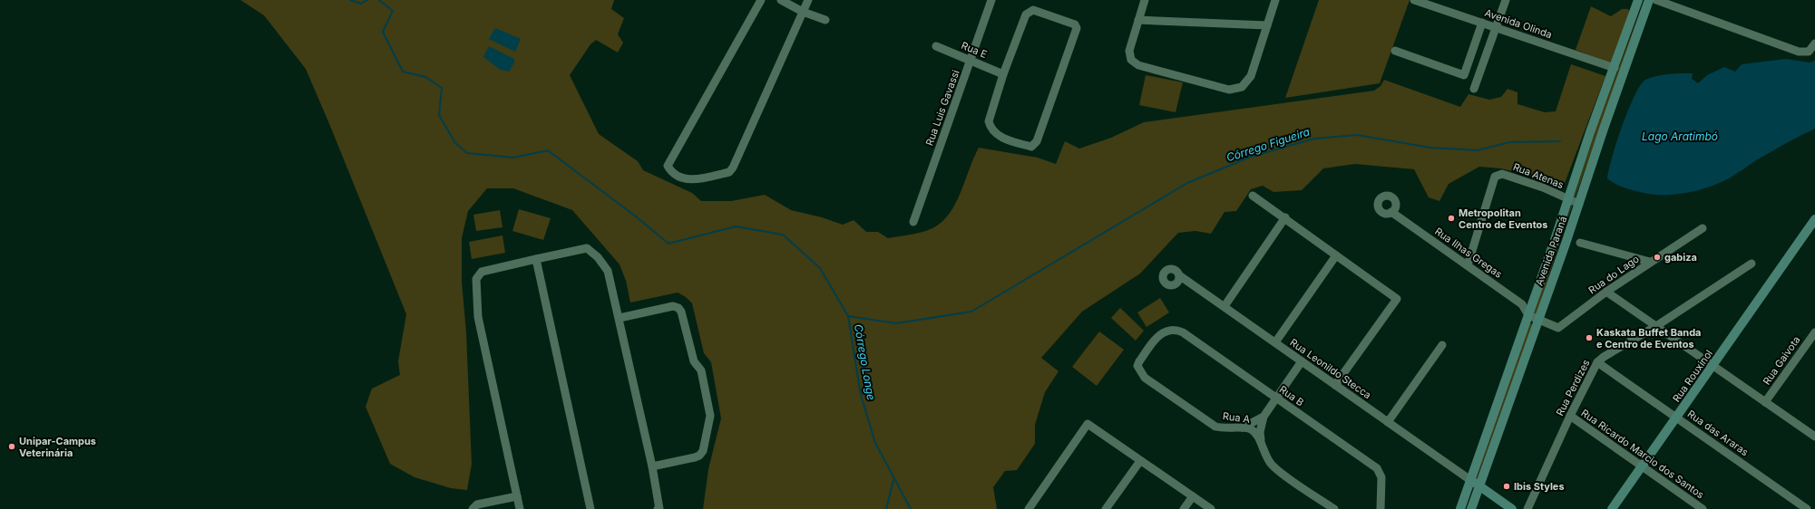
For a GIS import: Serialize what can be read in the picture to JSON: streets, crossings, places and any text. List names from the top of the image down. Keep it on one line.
{"streets":{"main road":["Avenida Paraná","Rua Rouxinol"],"street":["Avenida Olinda","Rua E","Rua Luis Gavassi","Rua Atenas","Rua Ilhas Gregas","Rua do Lago","Rua Gaivota","Rua Leonildo Stecca","Rua Perdizes","Rua B","Rua A","Rua das Araras","Rua Ricardo Marcio dos Santos"]},"crossings":[["Avenida Olinda","Avenida Paraná"],["Rua E","Rua Luis Gavassi"],["Rua Atenas","Avenida Paraná"],["Rua Atenas","Rua Ilhas Gregas"],["Avenida Paraná","Rua Ilhas Gregas"],["Avenida Paraná","Rua do Lago"],["Avenida Paraná","Rua Leonildo Stecca"],["Rua Rouxinol","Rua das Araras"],["Rua Rouxinol","Rua Ricardo Marcio dos Santos"],["Rua Perdizes","Rua das Araras"],["Rua Perdizes","Rua Ricardo Marcio dos Santos"],["Rua B","Rua A"]],"water":["Lago Aratimbó","Córrego Figueira","Córrego Longe"],"places":["Metropolitan Centro de Eventos","gabiza","Kaskata Buffet Banda e Centro de Eventos","Unipar-Campus Veterinária","Ibis Styles"]}
